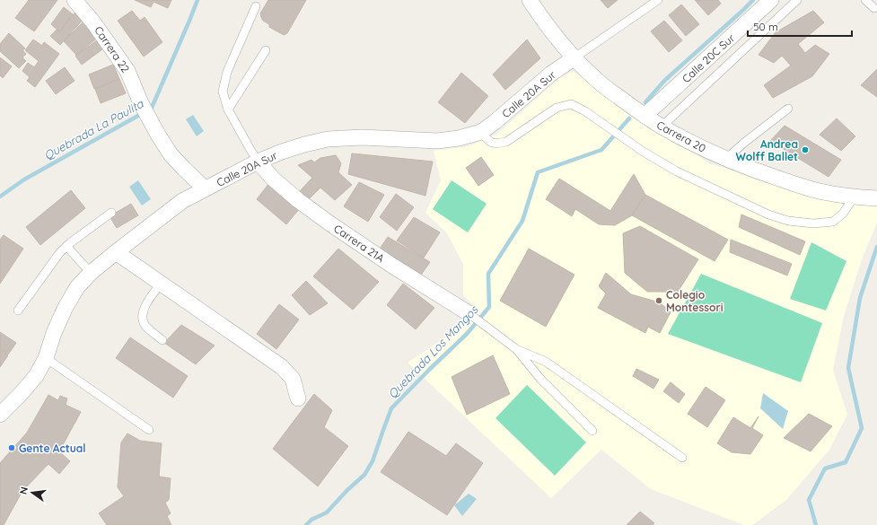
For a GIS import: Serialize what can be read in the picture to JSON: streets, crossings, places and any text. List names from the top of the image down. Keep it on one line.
{"streets":{"street":["Carrera 22","Calle 20C Sur","Calle 20A Sur","Carrera 20","Carrera 21A"]},"crossings":[["Carrera 22","Calle 20A Sur"],["Calle 20C Sur","Carrera 20"],["Calle 20A Sur","Carrera 20"],["Calle 20A Sur","Carrera 21A"]],"water":["Quebrada La Paulita","Quebrada Los Mangos"],"places":["Andrea Wolff Ballet","Colegio Montessori","Gente Actual"],"scale_bar":"50 m","north":"left"}
